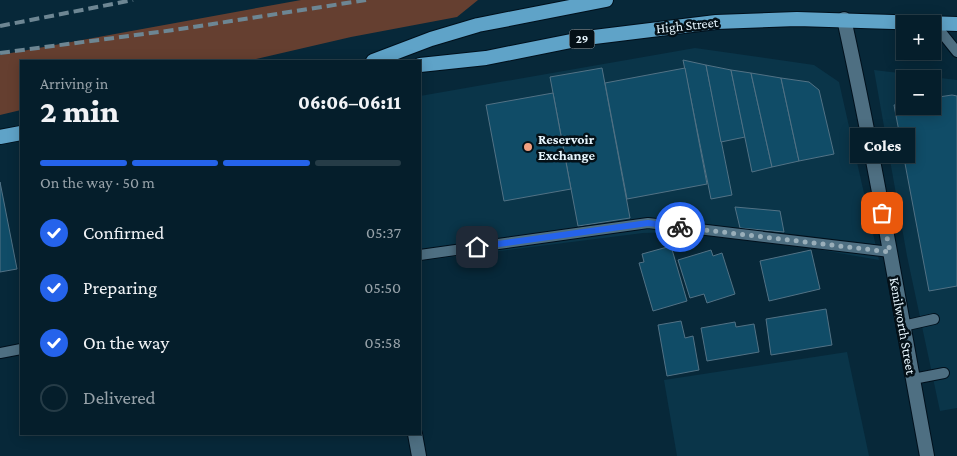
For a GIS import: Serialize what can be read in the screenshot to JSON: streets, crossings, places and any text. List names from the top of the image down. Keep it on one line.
{"streets":{"main road":["High Street","29"],"street":["Kenilworth Street"]},"crossings":[["High Street","Kenilworth Street"]],"places":["Reservoir Exchange","Coles"],"page":{"map_buttons":["+","−"],"heading":["2 min","Arriving in","06:06–06:11"],"bubble":"Coles","bar":"On the way · 50 m","list":[["Confirmed","05:37"],["Preparing","05:50"],["On the way","05:58"],"Delivered"]}}
